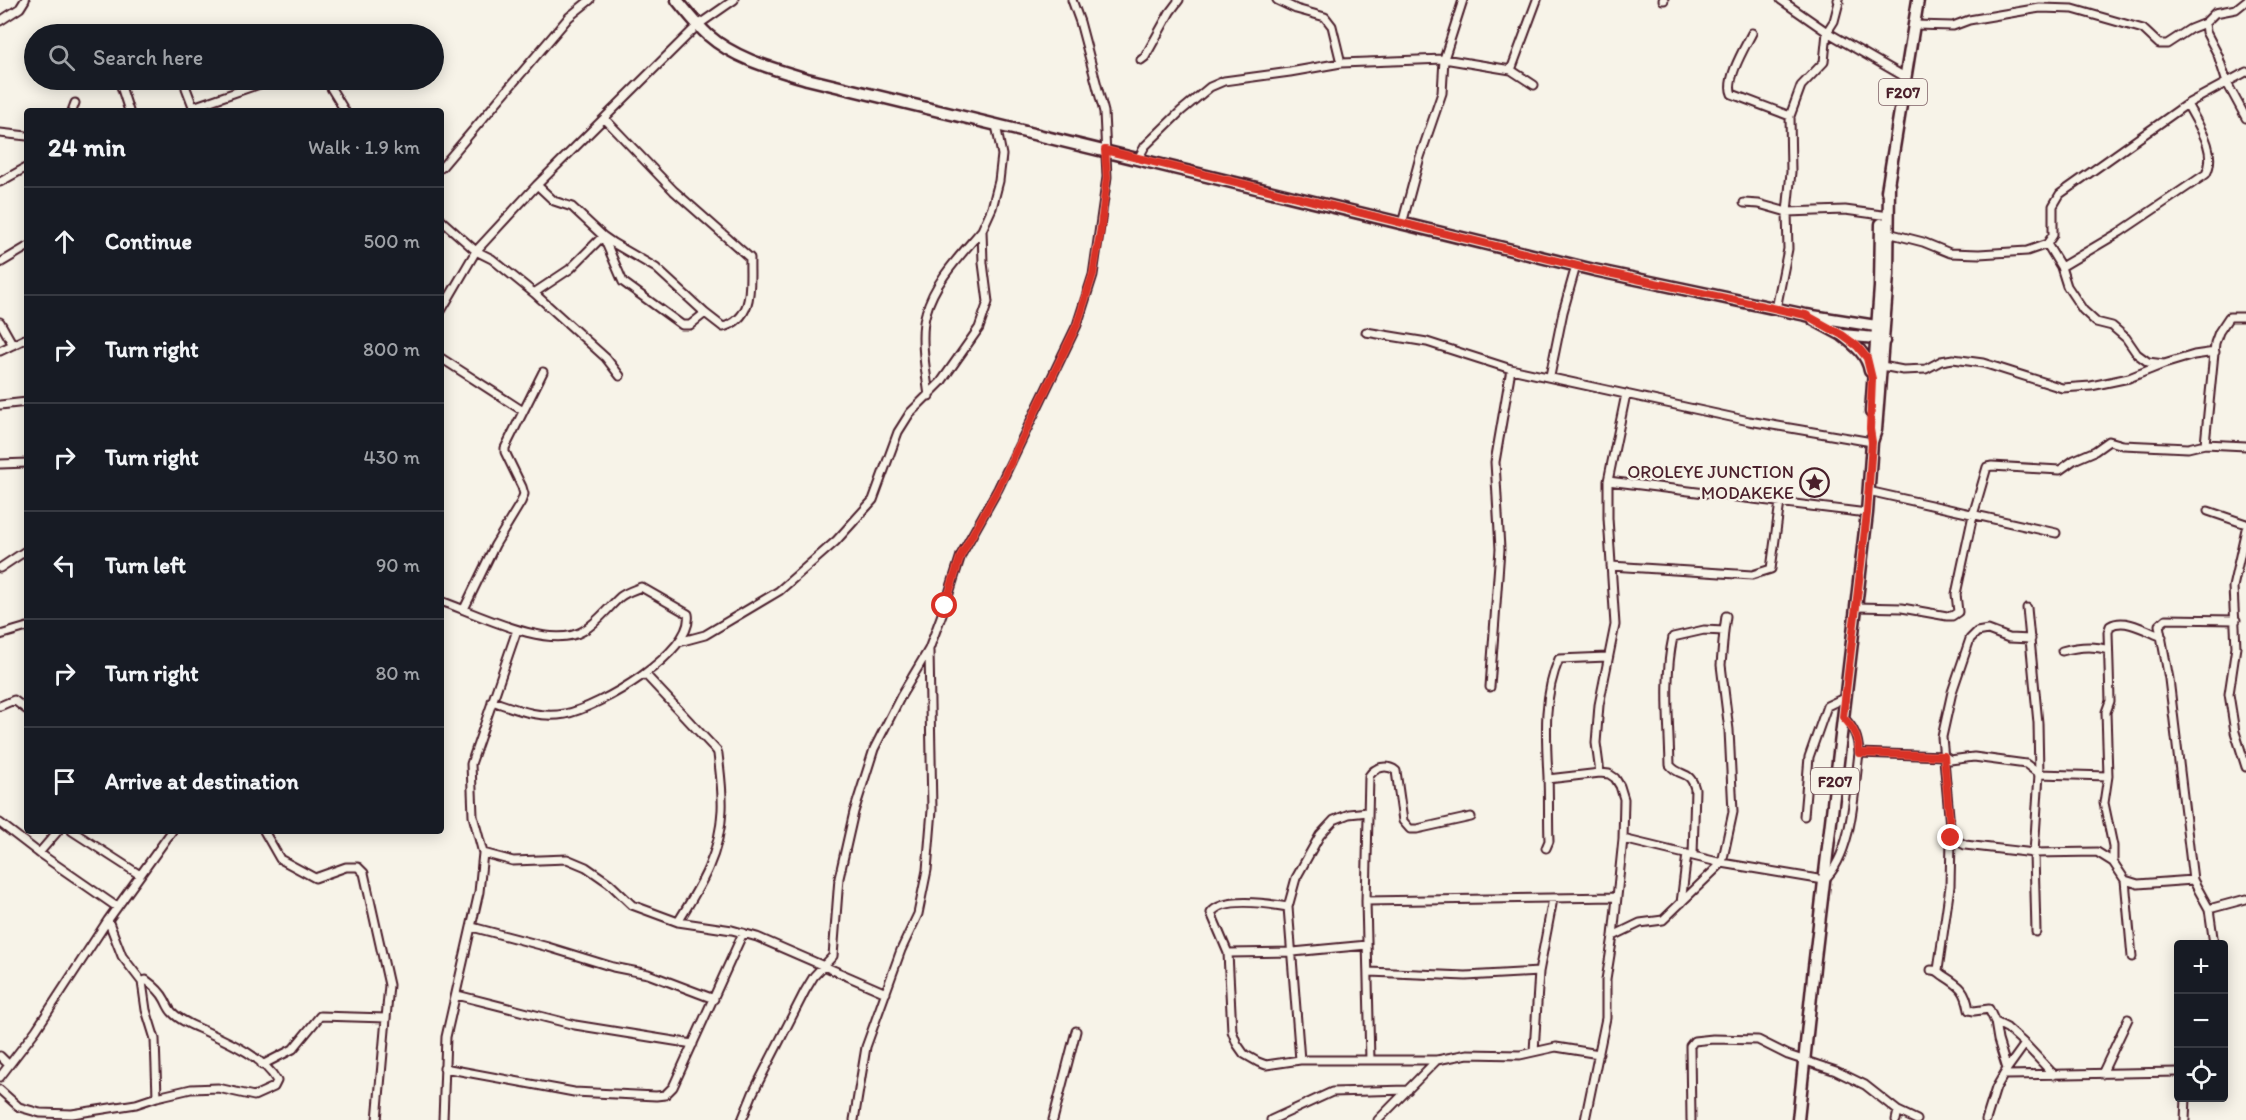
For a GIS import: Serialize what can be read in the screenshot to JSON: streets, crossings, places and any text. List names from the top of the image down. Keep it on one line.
{"streets":{"main road":["F207"]},"places":{"place":["OROLEYE JUNCTION MODAKEKE"]},"page":{"search":"Search here","heading":["24 min","Walk · 1.9 km"],"list":[["Continue","500 m"],["Turn right","800 m"],["Turn right","430 m"],["Turn left","90 m"],["Turn right","80 m"],"Arrive at destination"],"map_buttons":["+","−"]}}
